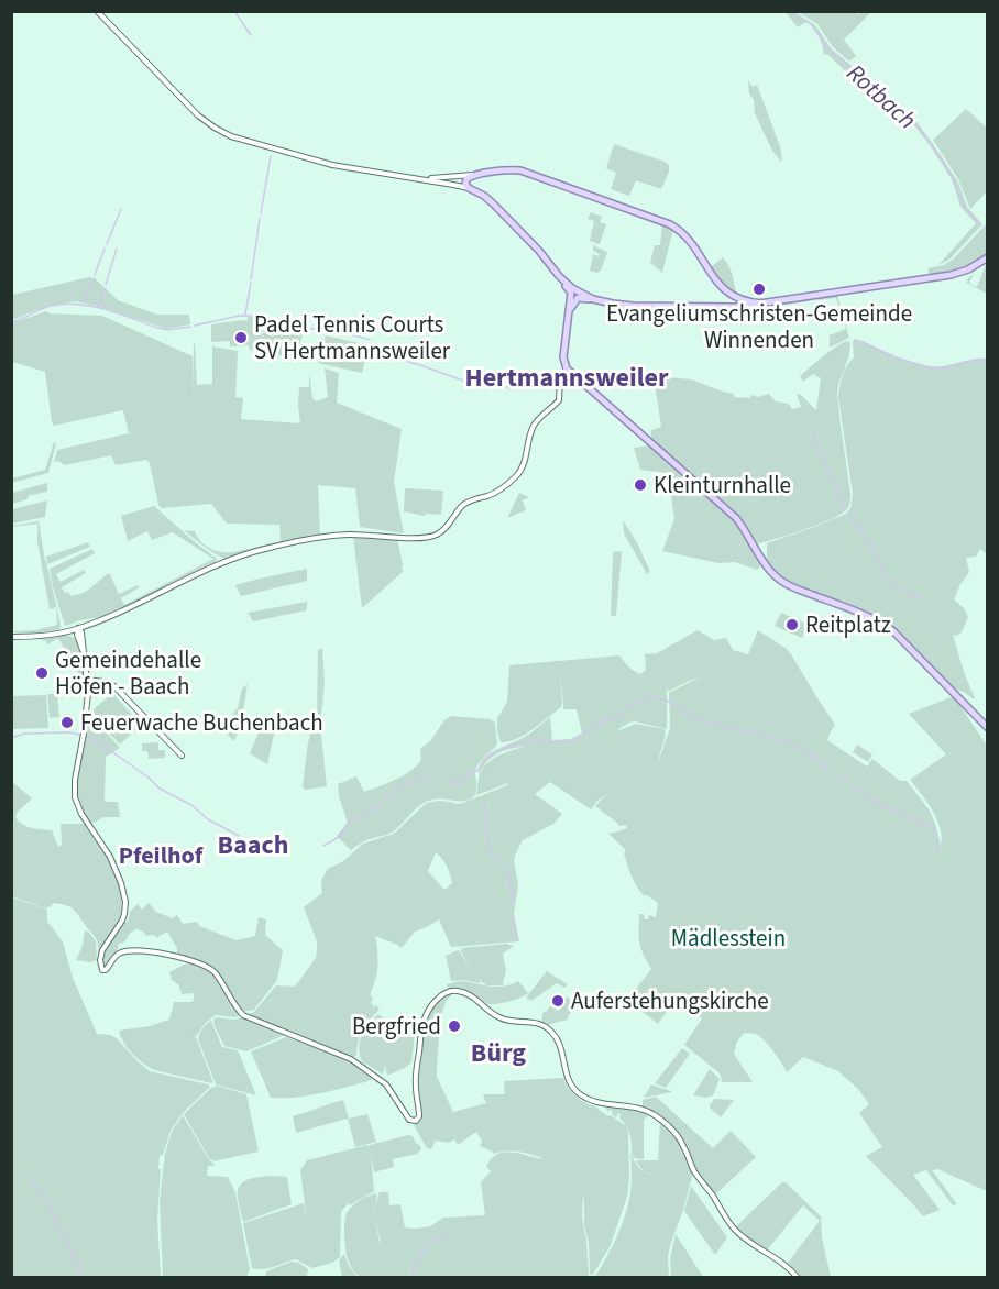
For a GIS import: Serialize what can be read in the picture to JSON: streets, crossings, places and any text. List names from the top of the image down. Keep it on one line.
{"districts":["Hertmannsweiler","Baach","Pfeilhof","Bürg"],"water":["Rotbach"],"parks":["Mädlesstein"],"places":["Evangeliumschristen-Gemeinde Winnenden","Padel Tennis Courts SV Hertmannsweiler","Kleinturnhalle","Reitplatz","Gemeindehalle Höfen - Baach","Feuerwache Buchenbach","Auferstehungskirche","Bergfried"]}
